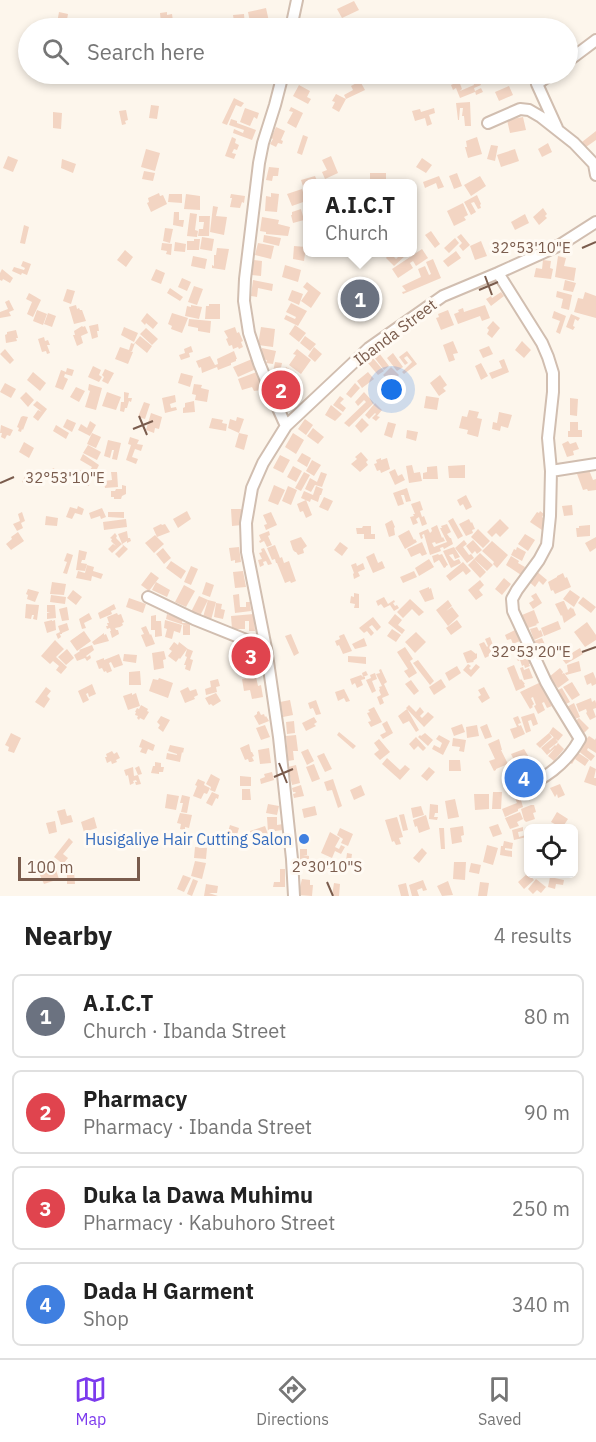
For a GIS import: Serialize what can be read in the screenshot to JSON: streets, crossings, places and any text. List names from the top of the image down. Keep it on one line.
{"streets":{"street":["Ibanda Street"]},"places":["Husigaliye Hair Cutting Salon"],"scale_bar":"100 m","page":{"search":"Search here","popup":["A.I.C.T","Church"],"pins":["1","2","3","4"],"scale":"100 m","heading":["Nearby","4 results"],"list":[{"mark":"1","name":"A.I.C.T","note":"Church · Ibanda Street","value":"80 m"},{"mark":"2","name":"Pharmacy","note":"Pharmacy · Ibanda Street","value":"90 m"},{"mark":"3","name":"Duka la Dawa Muhimu","note":"Pharmacy · Kabuhoro Street","value":"250 m"},{"mark":"4","name":"Dada H Garment","note":"Shop","value":"340 m"}],"nav":["Map","Directions","Saved"]},"coordinates":["32°53'10\"E","32°53'20\"E","2°30'10\"S"]}
